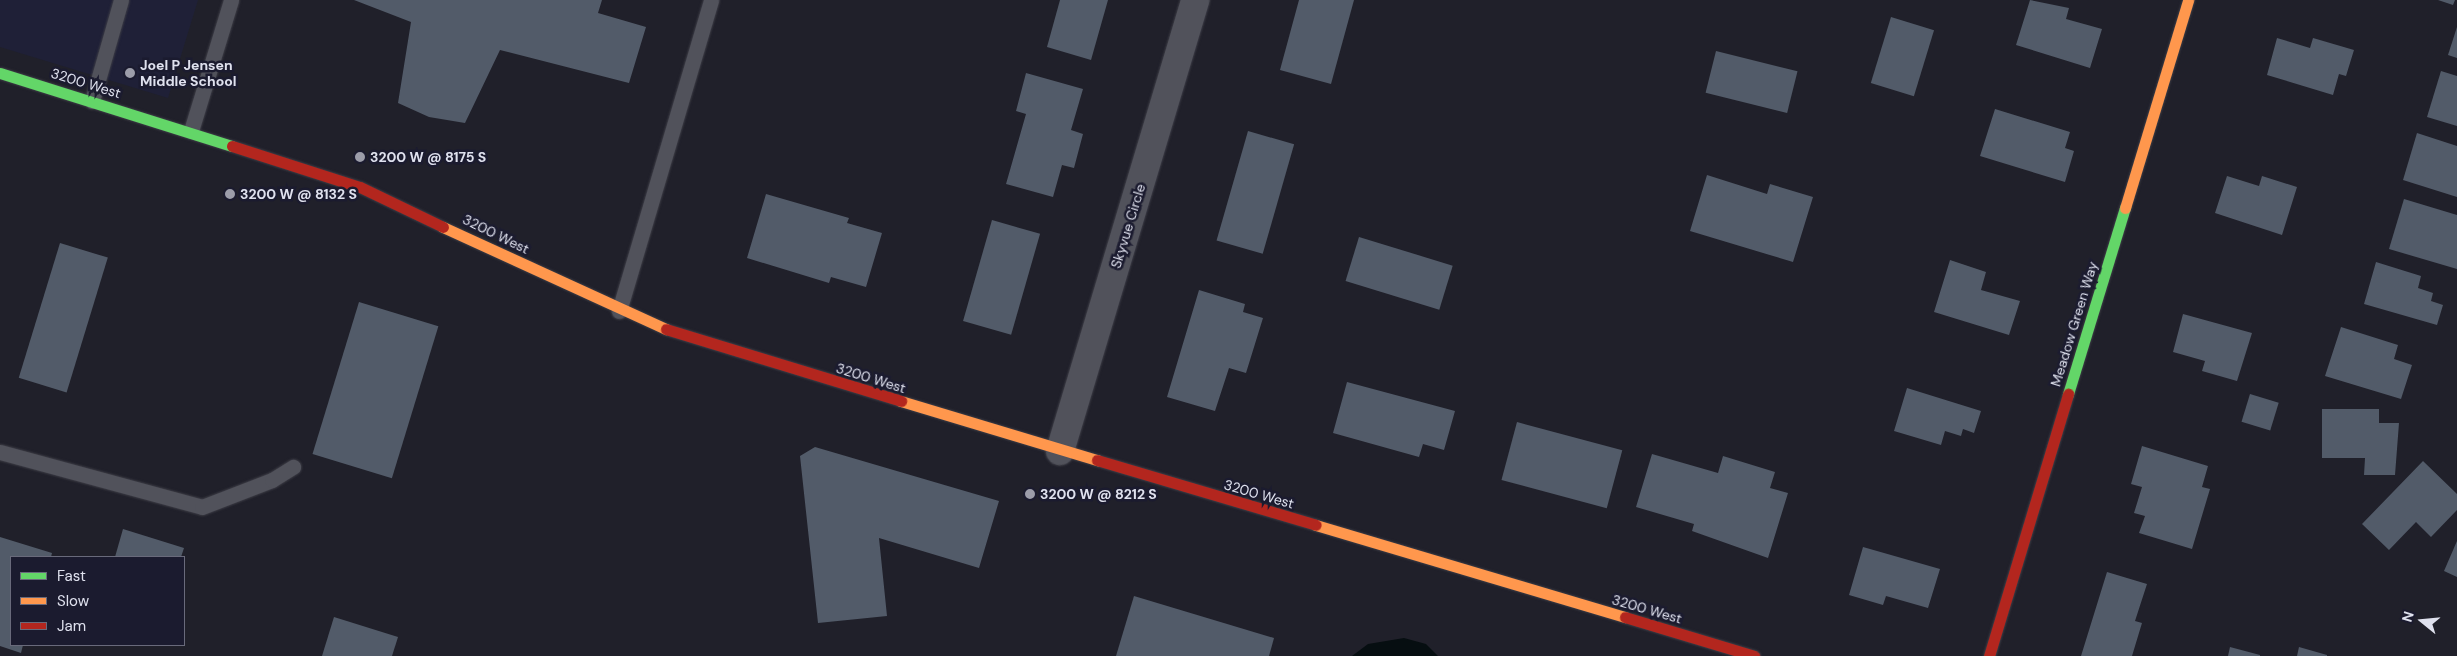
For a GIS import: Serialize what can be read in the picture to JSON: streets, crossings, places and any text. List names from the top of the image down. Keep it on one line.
{"streets":{"street":["3200 West","Skyvue Circle","Meadow Green Way"]},"crossings":[["3200 West","Skyvue Circle"]],"places":["Joel P Jensen Middle School","3200 W @ 8175 S","3200 W @ 8132 S","3200 W @ 8212 S"],"legend":["Fast","Slow","Jam"],"north":"left"}
